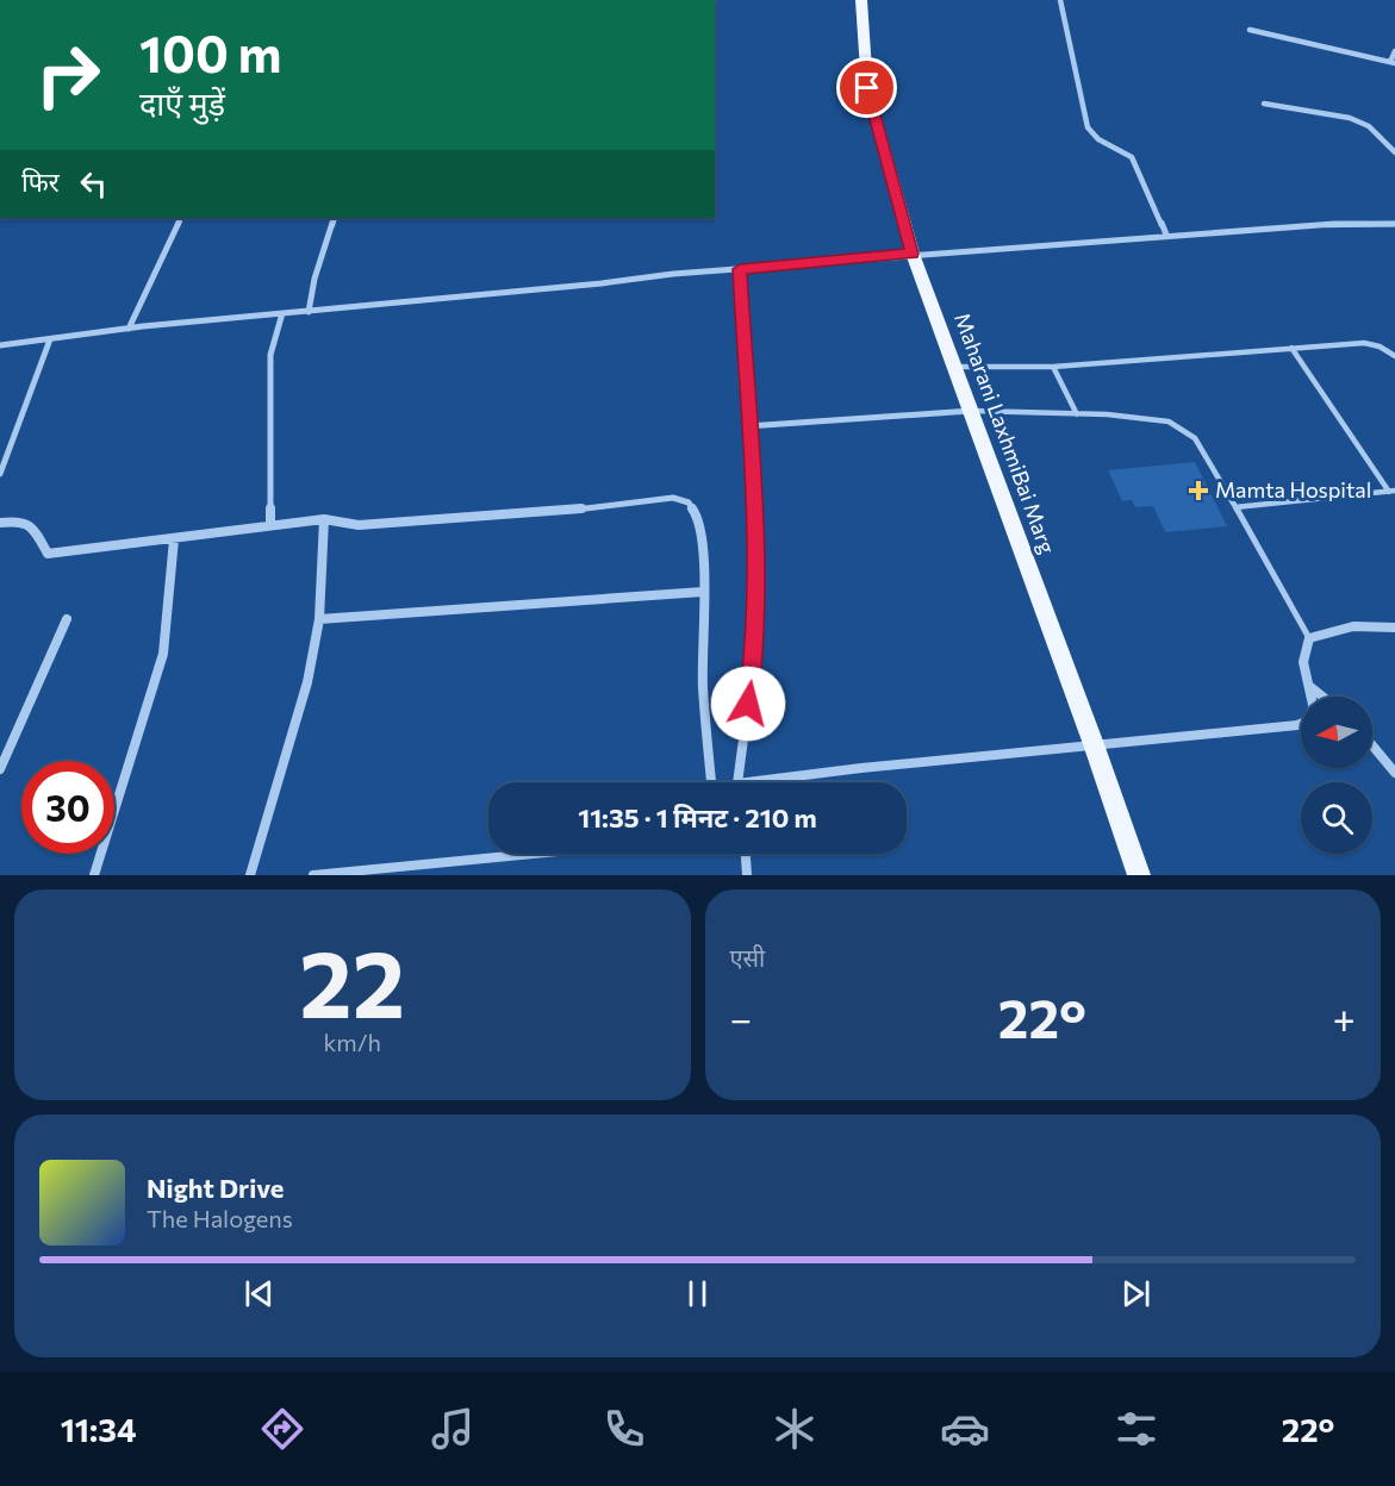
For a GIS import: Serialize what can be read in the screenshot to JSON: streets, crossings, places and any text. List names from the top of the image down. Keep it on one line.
{"streets":{"main road":["Maharani LaxhmiBai Marg"]},"places":{"health":["Mamta Hospital"]},"north":"left","page":{"turn":["100 m","दाएँ मुड़ें"],"then":"फिर","limit":"30","trip":"11:35 · 1 मिनट · 210 m","tile":[["22","km/h"],"एसी"],"heat":["−","22°","+"],"song":["Night Drive","The Halogens"],"tabs":["11:34","22°"]}}
